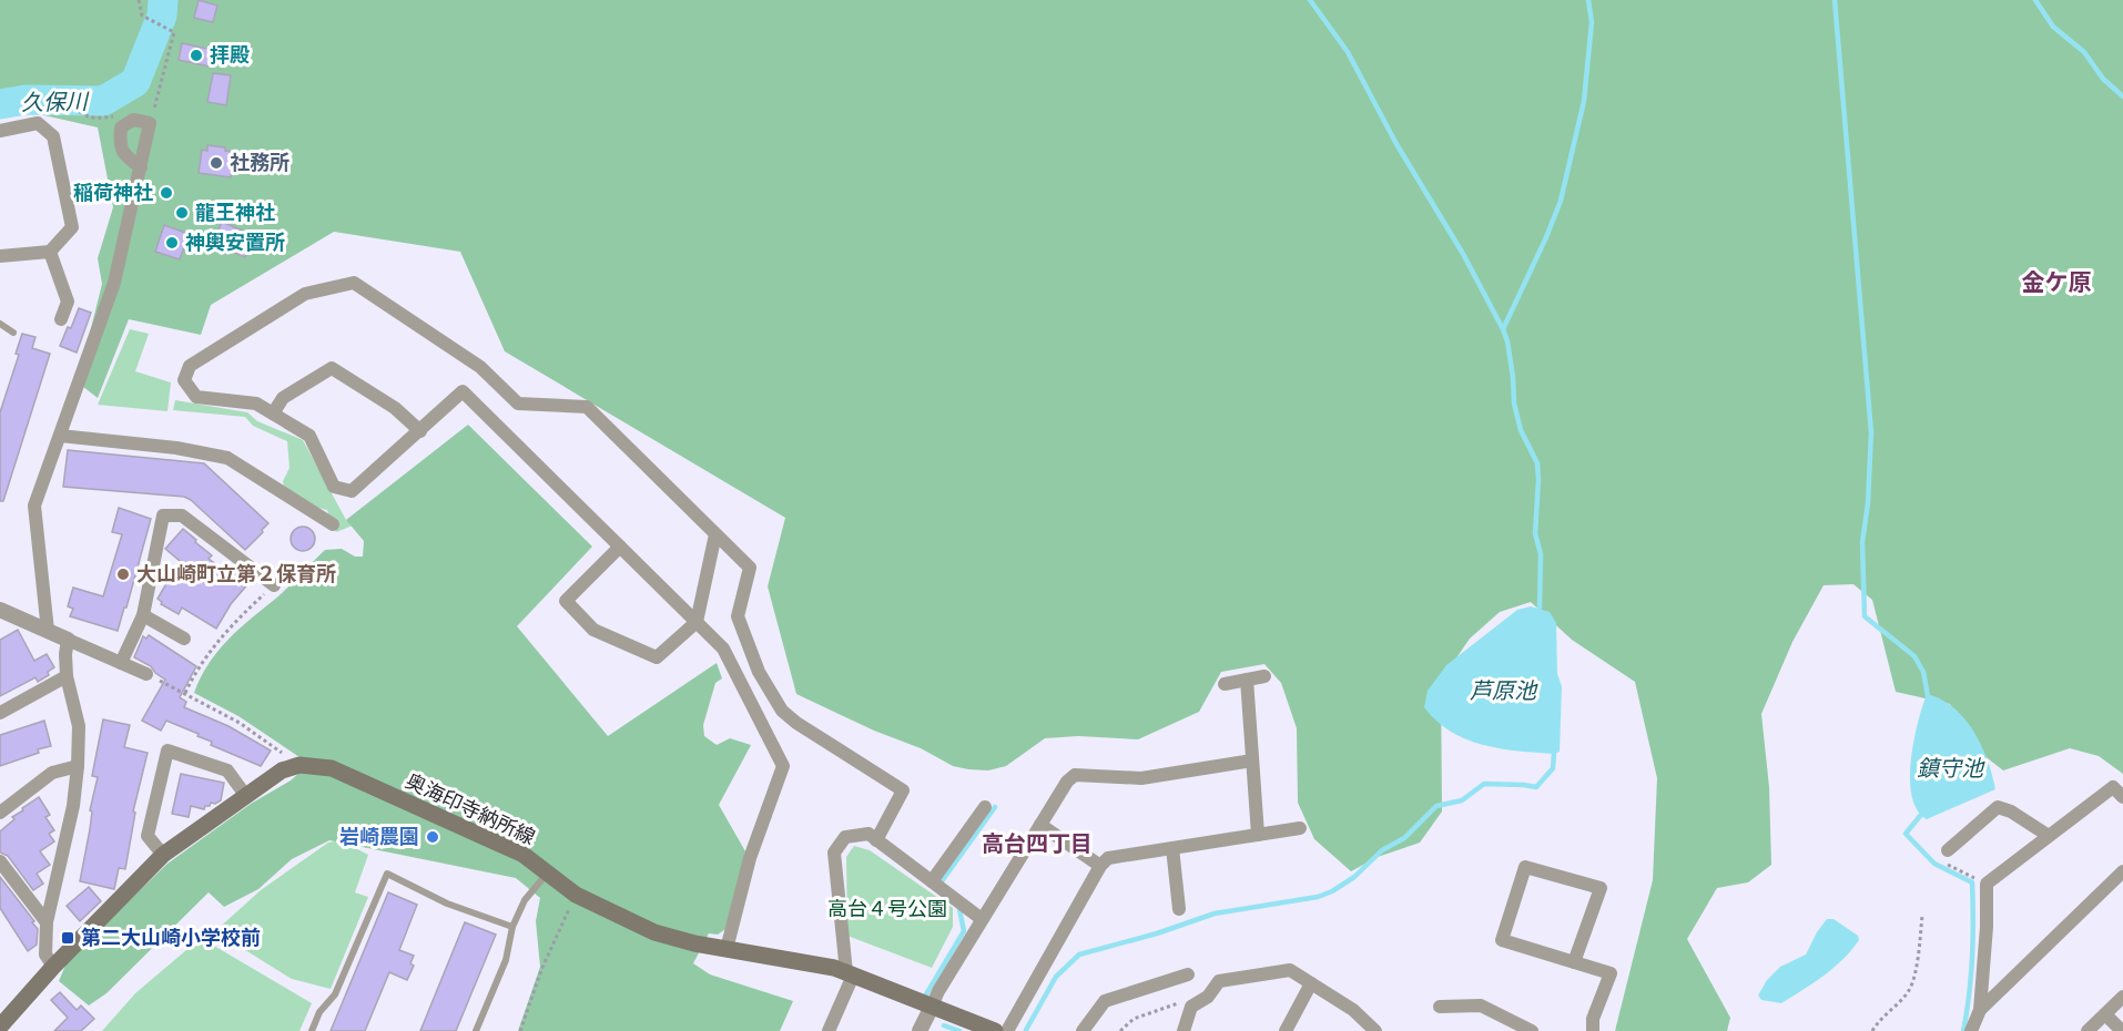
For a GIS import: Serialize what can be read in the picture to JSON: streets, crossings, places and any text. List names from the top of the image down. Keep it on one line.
{"streets":{"main road":["奥海印寺納所線"]},"districts":["金ケ原","高台四丁目"],"water":["久保川","芦原池","鎮守池"],"parks":["高台４号公園"],"places":{"other":["拝殿","社務所","稲荷神社","龍王神社","神輿安置所","大山崎町立第２保育所","岩崎農園"],"transit":["第二大山崎小学校前"]}}
